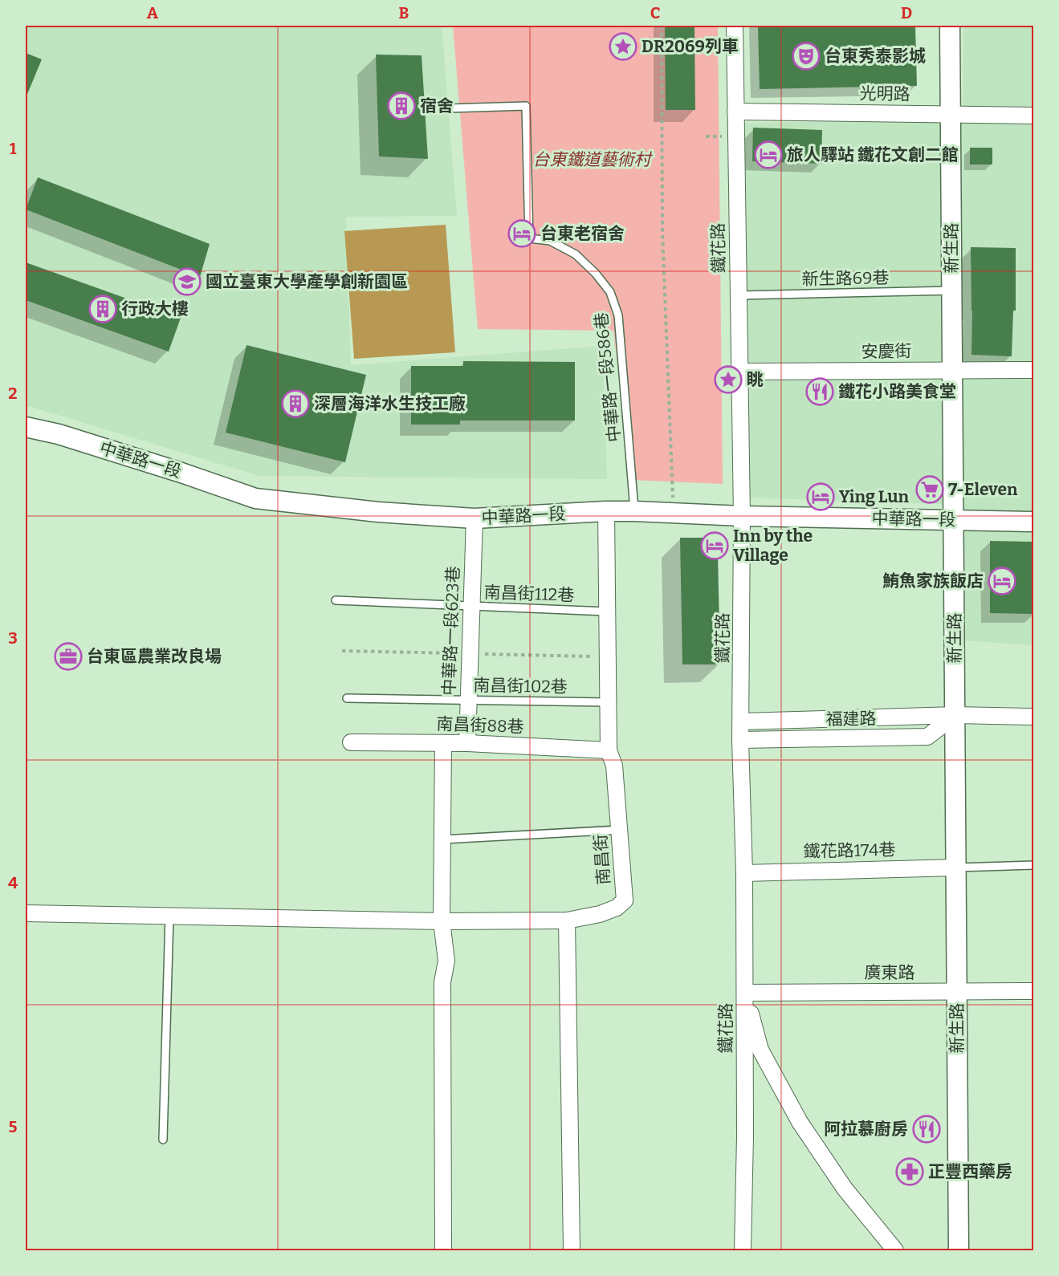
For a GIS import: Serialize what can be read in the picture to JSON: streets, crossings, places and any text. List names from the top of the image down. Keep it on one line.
{"streets":{"street":["光明路","鐵花路","新生路","安慶街","中華路一段","中華路一段623巷","福建路","南昌街88巷","鐵花路174巷","南昌街","廣東路"],"lane":["新生路69巷","中華路一段586巷","南昌街112巷","南昌街102巷"]},"crossings":[["光明路","鐵花路"],["光明路","新生路"],["鐵花路","新生路69巷"],["鐵花路","安慶街"],["鐵花路","中華路一段"],["鐵花路","福建路"],["鐵花路","鐵花路174巷"],["鐵花路","廣東路"],["新生路","新生路69巷"],["新生路","安慶街"],["新生路","中華路一段"],["新生路","福建路"],["新生路","鐵花路174巷"],["新生路","廣東路"],["中華路一段586巷","中華路一段"],["中華路一段","中華路一段623巷"],["中華路一段","南昌街"],["南昌街112巷","中華路一段623巷"],["南昌街112巷","南昌街"],["中華路一段623巷","南昌街102巷"],["中華路一段623巷","南昌街88巷"],["南昌街102巷","南昌街"],["南昌街88巷","南昌街"]],"parks":["台東鐵道藝術村"],"places":{"place":["DR2069列車","眺"],"theatre":["台東秀泰影城"],"building":["宿舍","行政大樓","深層海洋水生技工廠"],"hotel":["旅人驛站 鐵花文創二館","台東老宿舍","Ying Lun","Inn by the Village","鮪魚家族飯店"],"school or university":["國立臺東大學產學創新園區"],"restaurant":["鐵花小路美食堂","阿拉慕廚房"],"supermarket":["7-Eleven"],"office":["台東區農業改良場"],"pharmacy":["正豐西藥房"]},"grid":{"columns":["A","B","C","D"],"rows":["1","2","3","4","5"]}}
